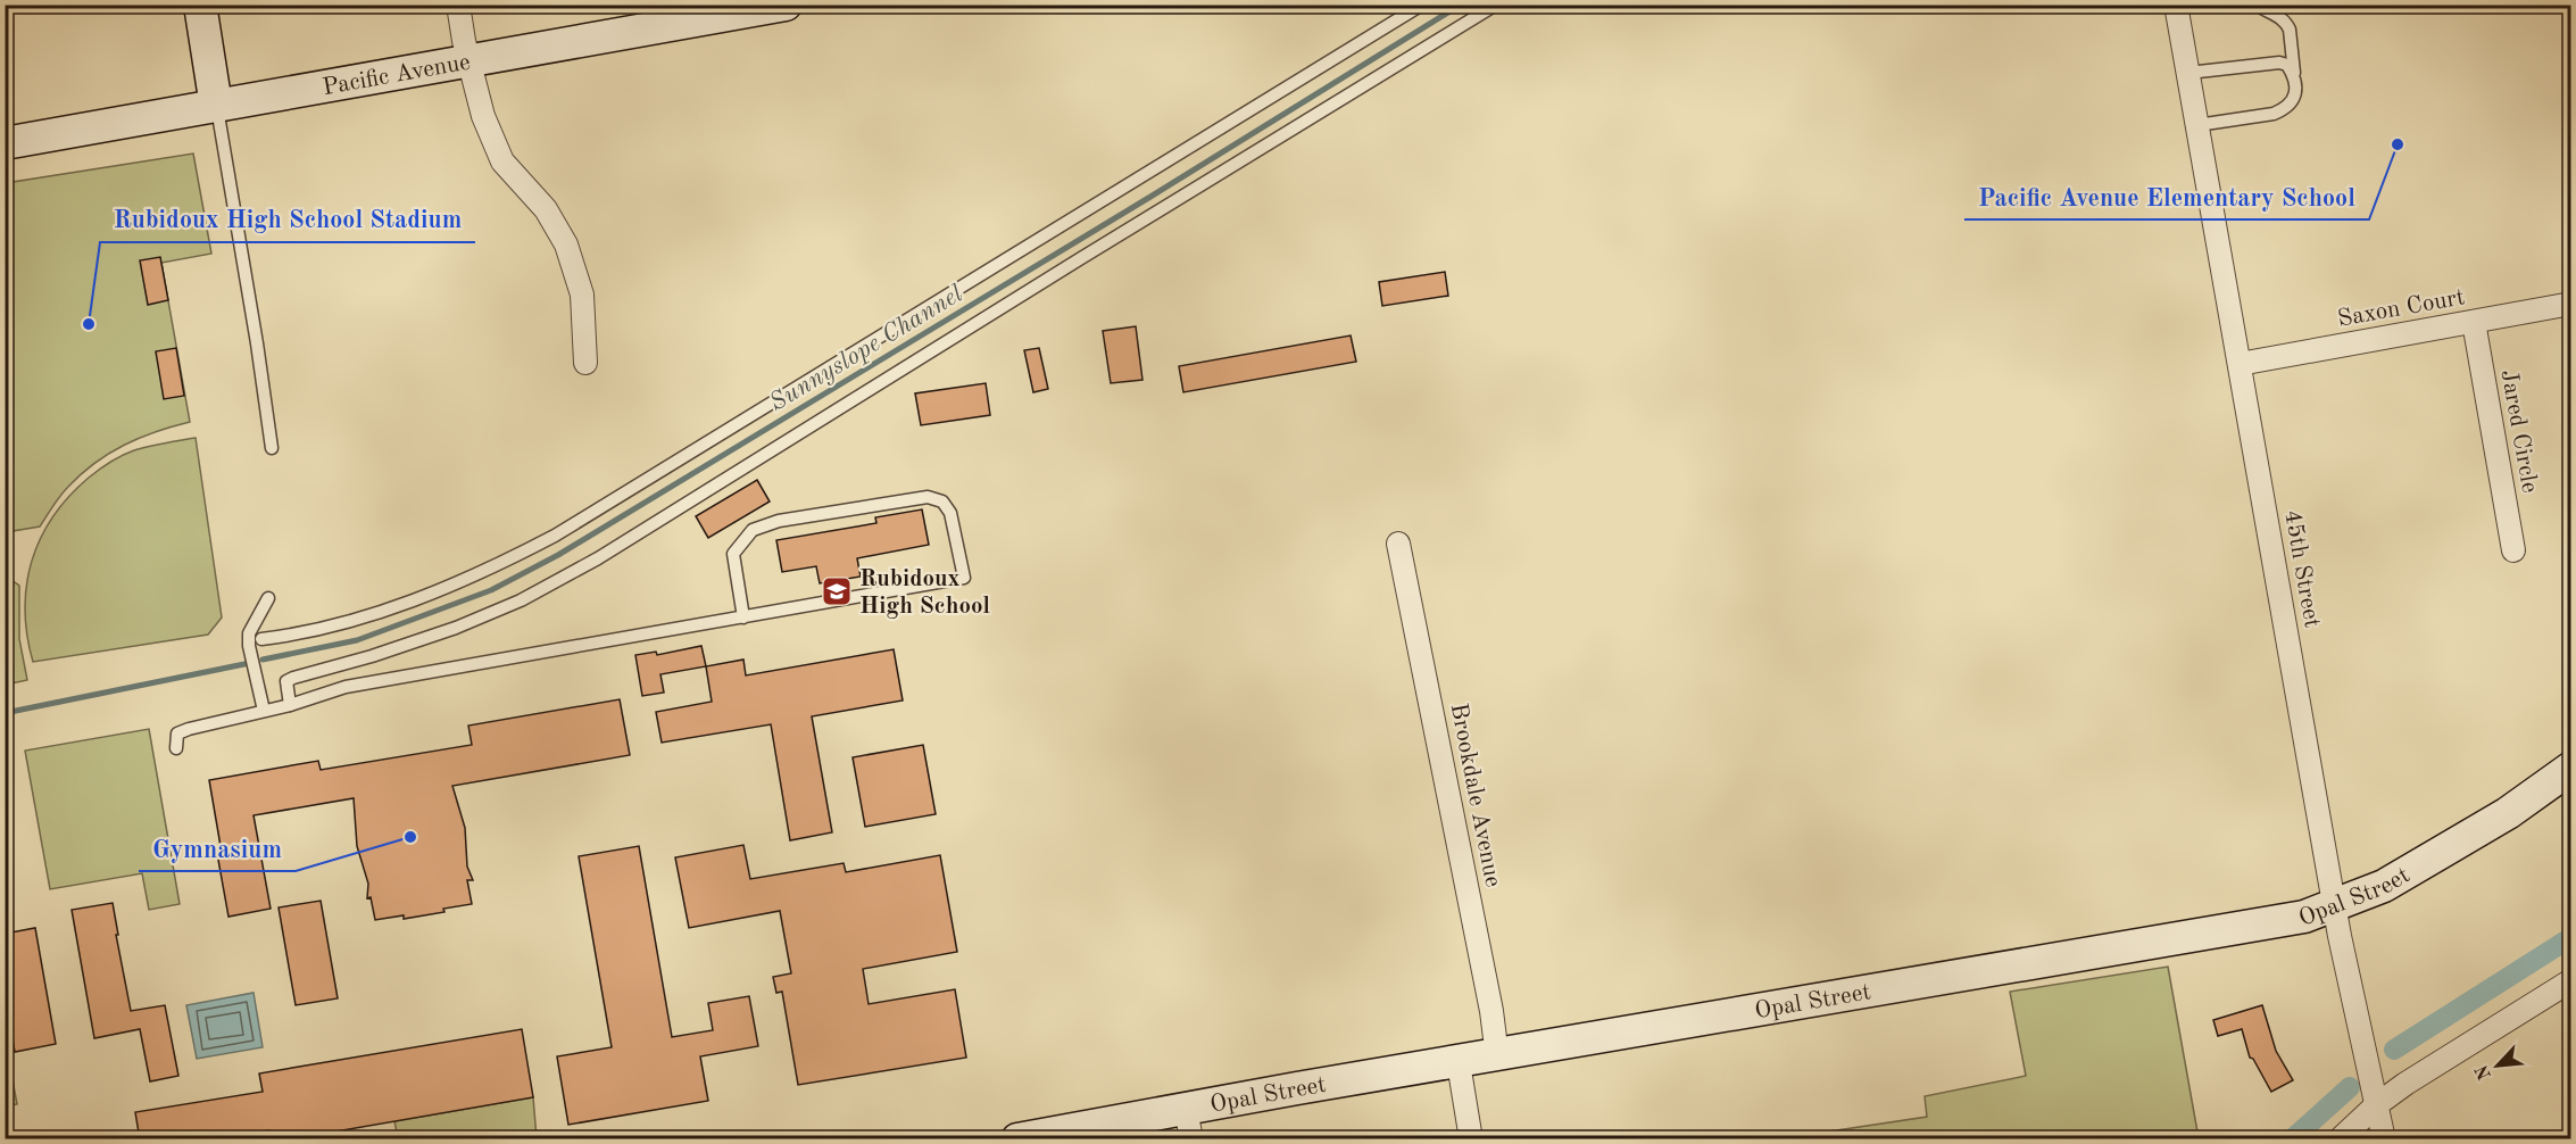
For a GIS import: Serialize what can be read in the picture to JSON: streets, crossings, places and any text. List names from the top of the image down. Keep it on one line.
{"streets":{"street":["Pacific Avenue","Saxon Court","Jared Circle","45th Street","Brookdale Avenue","Opal Street"]},"crossings":[["Saxon Court","Jared Circle"],["Saxon Court","45th Street"],["45th Street","Opal Street"],["Brookdale Avenue","Opal Street"]],"water":["Sunnyslope Channel"],"places":{"other":["Pacific Avenue Elementary School","Rubidoux High School Stadium","Gymnasium"],"school or university":["Rubidoux High School"]},"north":"bottom left"}
